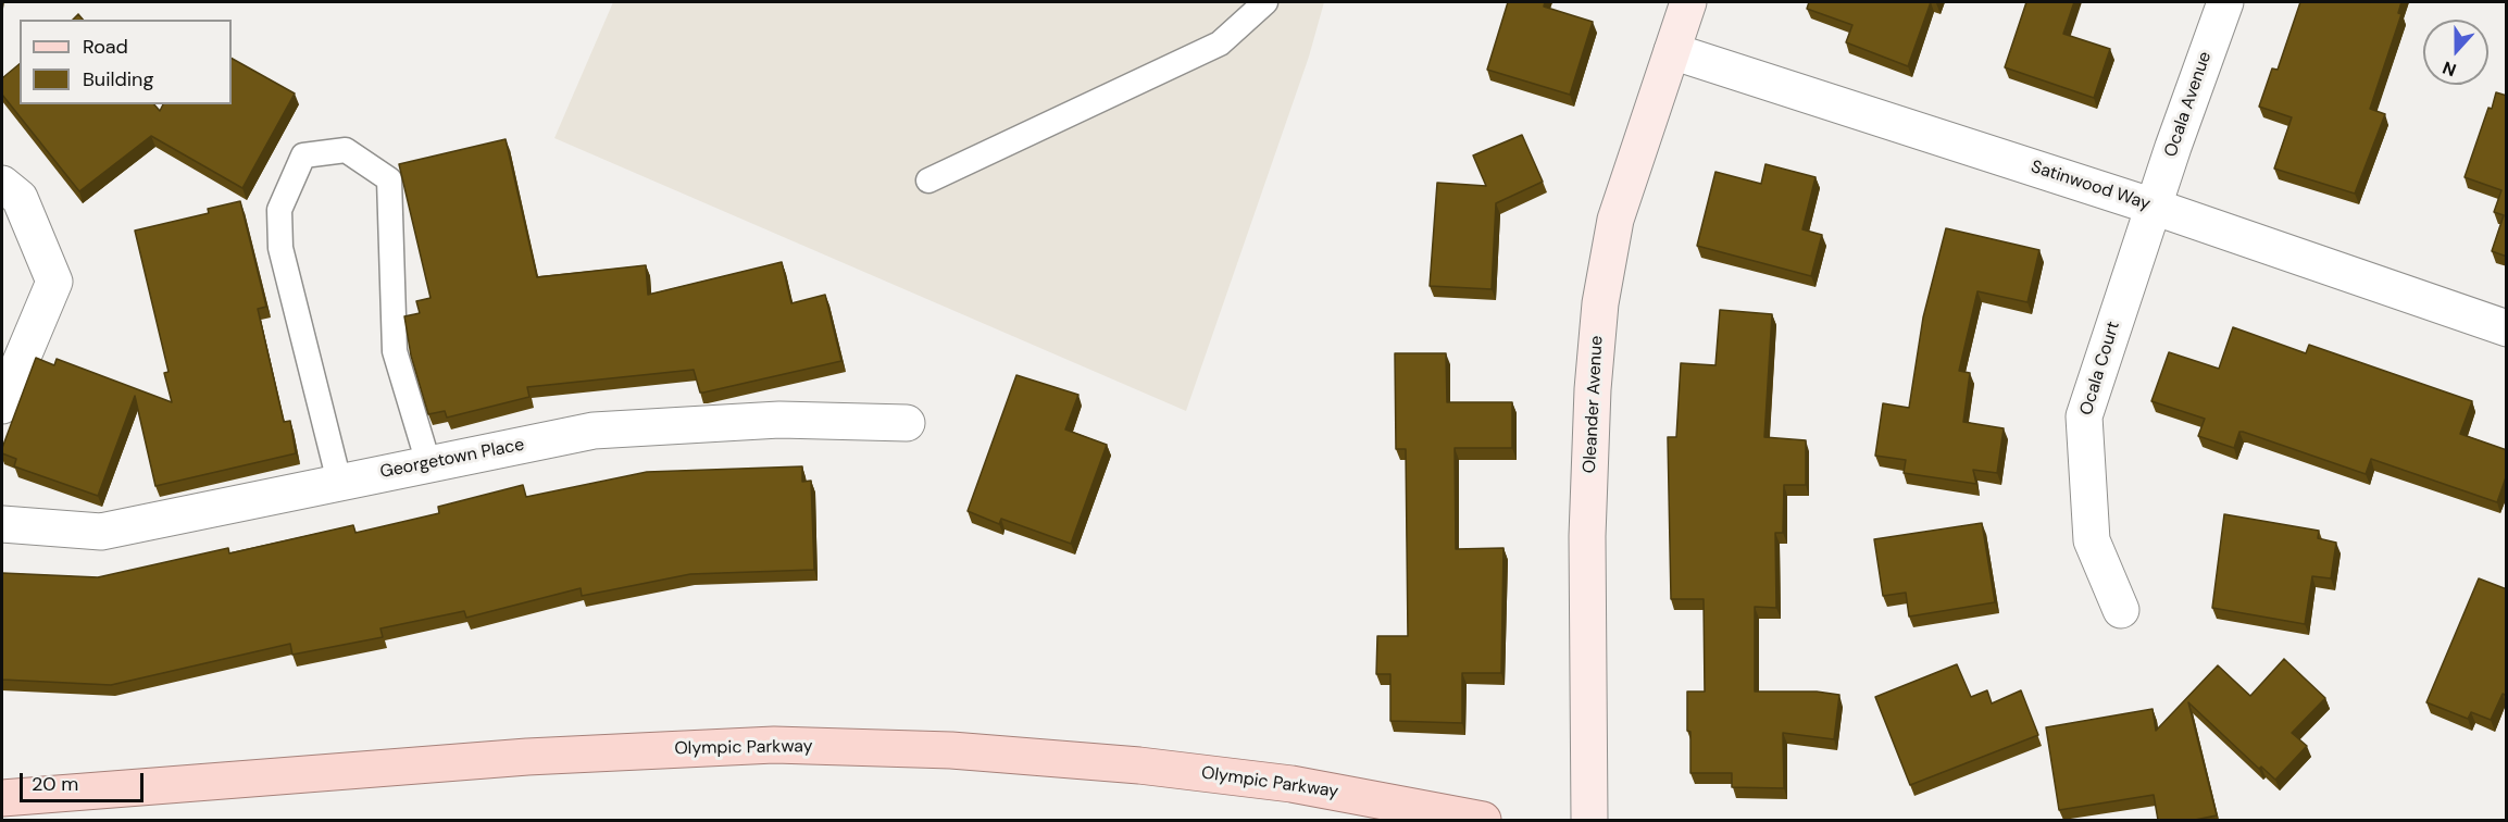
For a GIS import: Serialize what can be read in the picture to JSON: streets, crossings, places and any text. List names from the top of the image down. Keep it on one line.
{"streets":{"main road":["Olympic Parkway"],"street":["Ocala Avenue","Satinwood Way","Ocala Court","Oleander Avenue","Georgetown Place"]},"crossings":[["Ocala Avenue","Satinwood Way"],["Ocala Avenue","Ocala Court"],["Satinwood Way","Ocala Court"],["Satinwood Way","Oleander Avenue"]],"legend":["Road","Building"],"scale_bar":"20 m","north":"bottom"}
